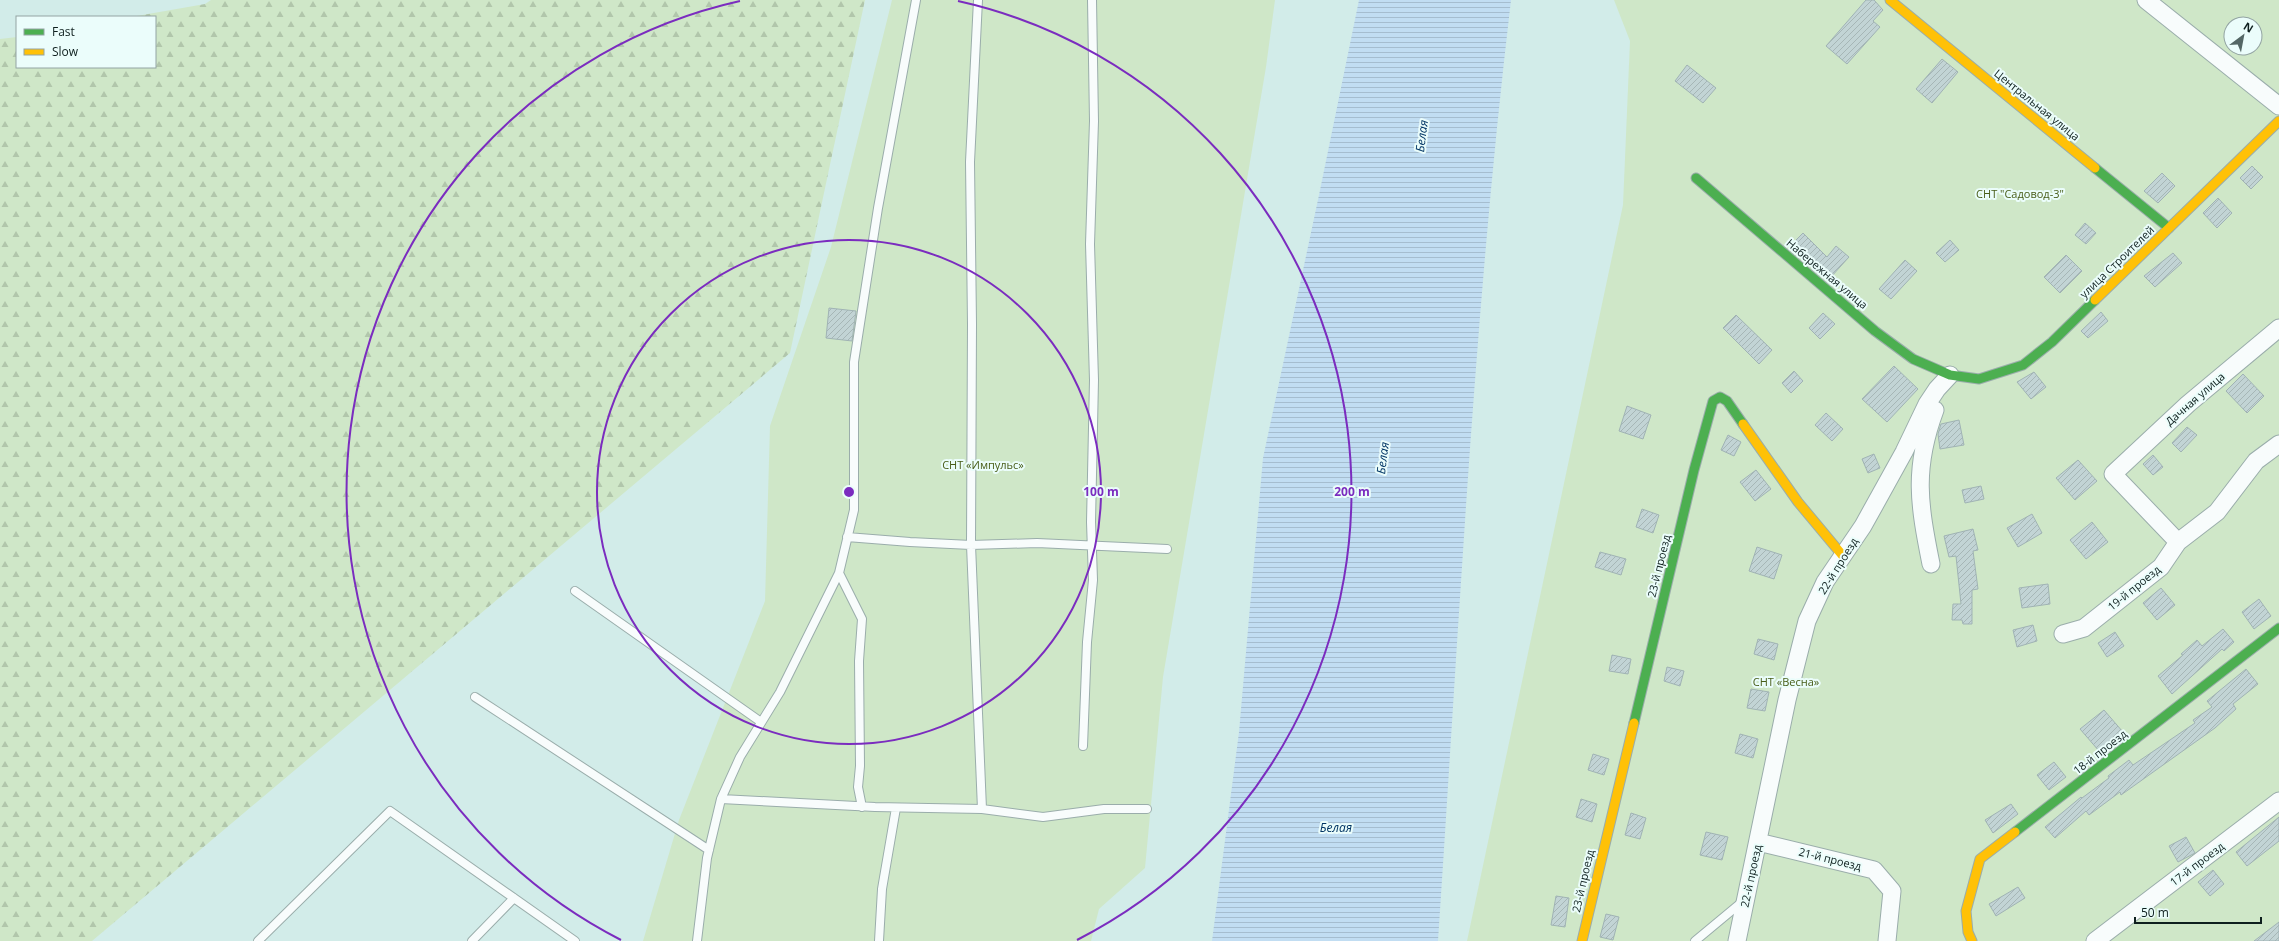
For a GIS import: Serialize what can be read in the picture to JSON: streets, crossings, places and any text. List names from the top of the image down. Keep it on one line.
{"streets":{"street":["Центральная улица","улица Строителей","Набережная улица","Дачная улица","23-й проезд","22-й проезд","19-й проезд","18-й проезд","21-й проезд","17-й проезд"]},"crossings":[["Центральная улица","улица Строителей"],["улица Строителей","Набережная улица"],["улица Строителей","22-й проезд"],["Набережная улица","22-й проезд"],["Дачная улица","19-й проезд"],["23-й проезд","22-й проезд"],["22-й проезд","21-й проезд"]],"water":["Белая"],"parks":["СНТ \"Садовод-3\"","СНТ «Импульс»","СНТ «Весна»"],"legend":["Fast","Slow"],"scale_bar":"50 m","north":"top right","rings":["100 m","200 m"]}
